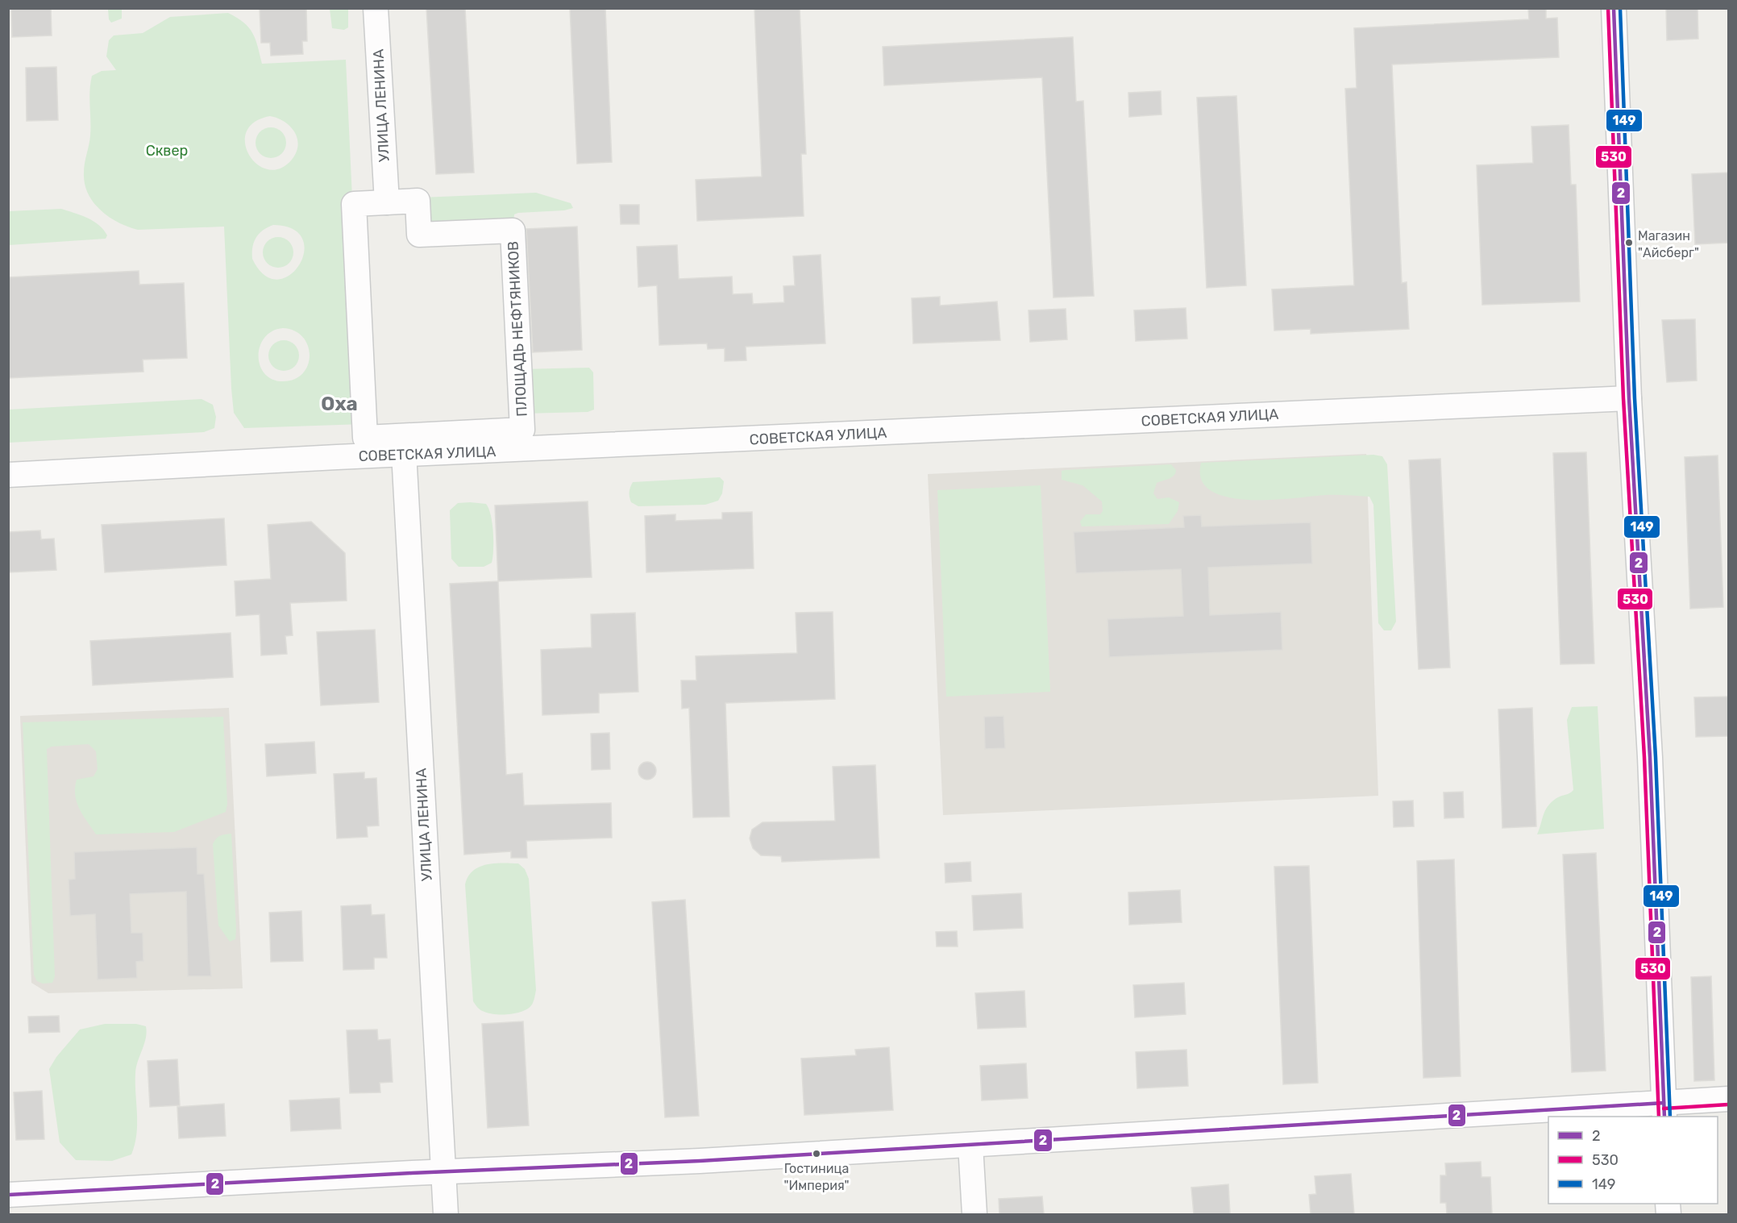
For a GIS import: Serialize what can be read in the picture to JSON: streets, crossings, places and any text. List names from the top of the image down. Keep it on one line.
{"streets":{"street":["УЛИЦА ЛЕНИНА","ПЛОЩАДЬ НЕФТЯНИКОВ","СОВЕТСКАЯ УЛИЦА"]},"crossings":[["УЛИЦА ЛЕНИНА","ПЛОЩАДЬ НЕФТЯНИКОВ"],["УЛИЦА ЛЕНИНА","СОВЕТСКАЯ УЛИЦА"],["ПЛОЩАДЬ НЕФТЯНИКОВ","СОВЕТСКАЯ УЛИЦА"]],"districts":["Оха"],"parks":["Сквер"],"places":["Магазин \"Айсберг\"","Гостиница \"Империя\""],"lines":["transit line 2","transit line 530","transit line 149"],"legend":["2","530","149"]}
